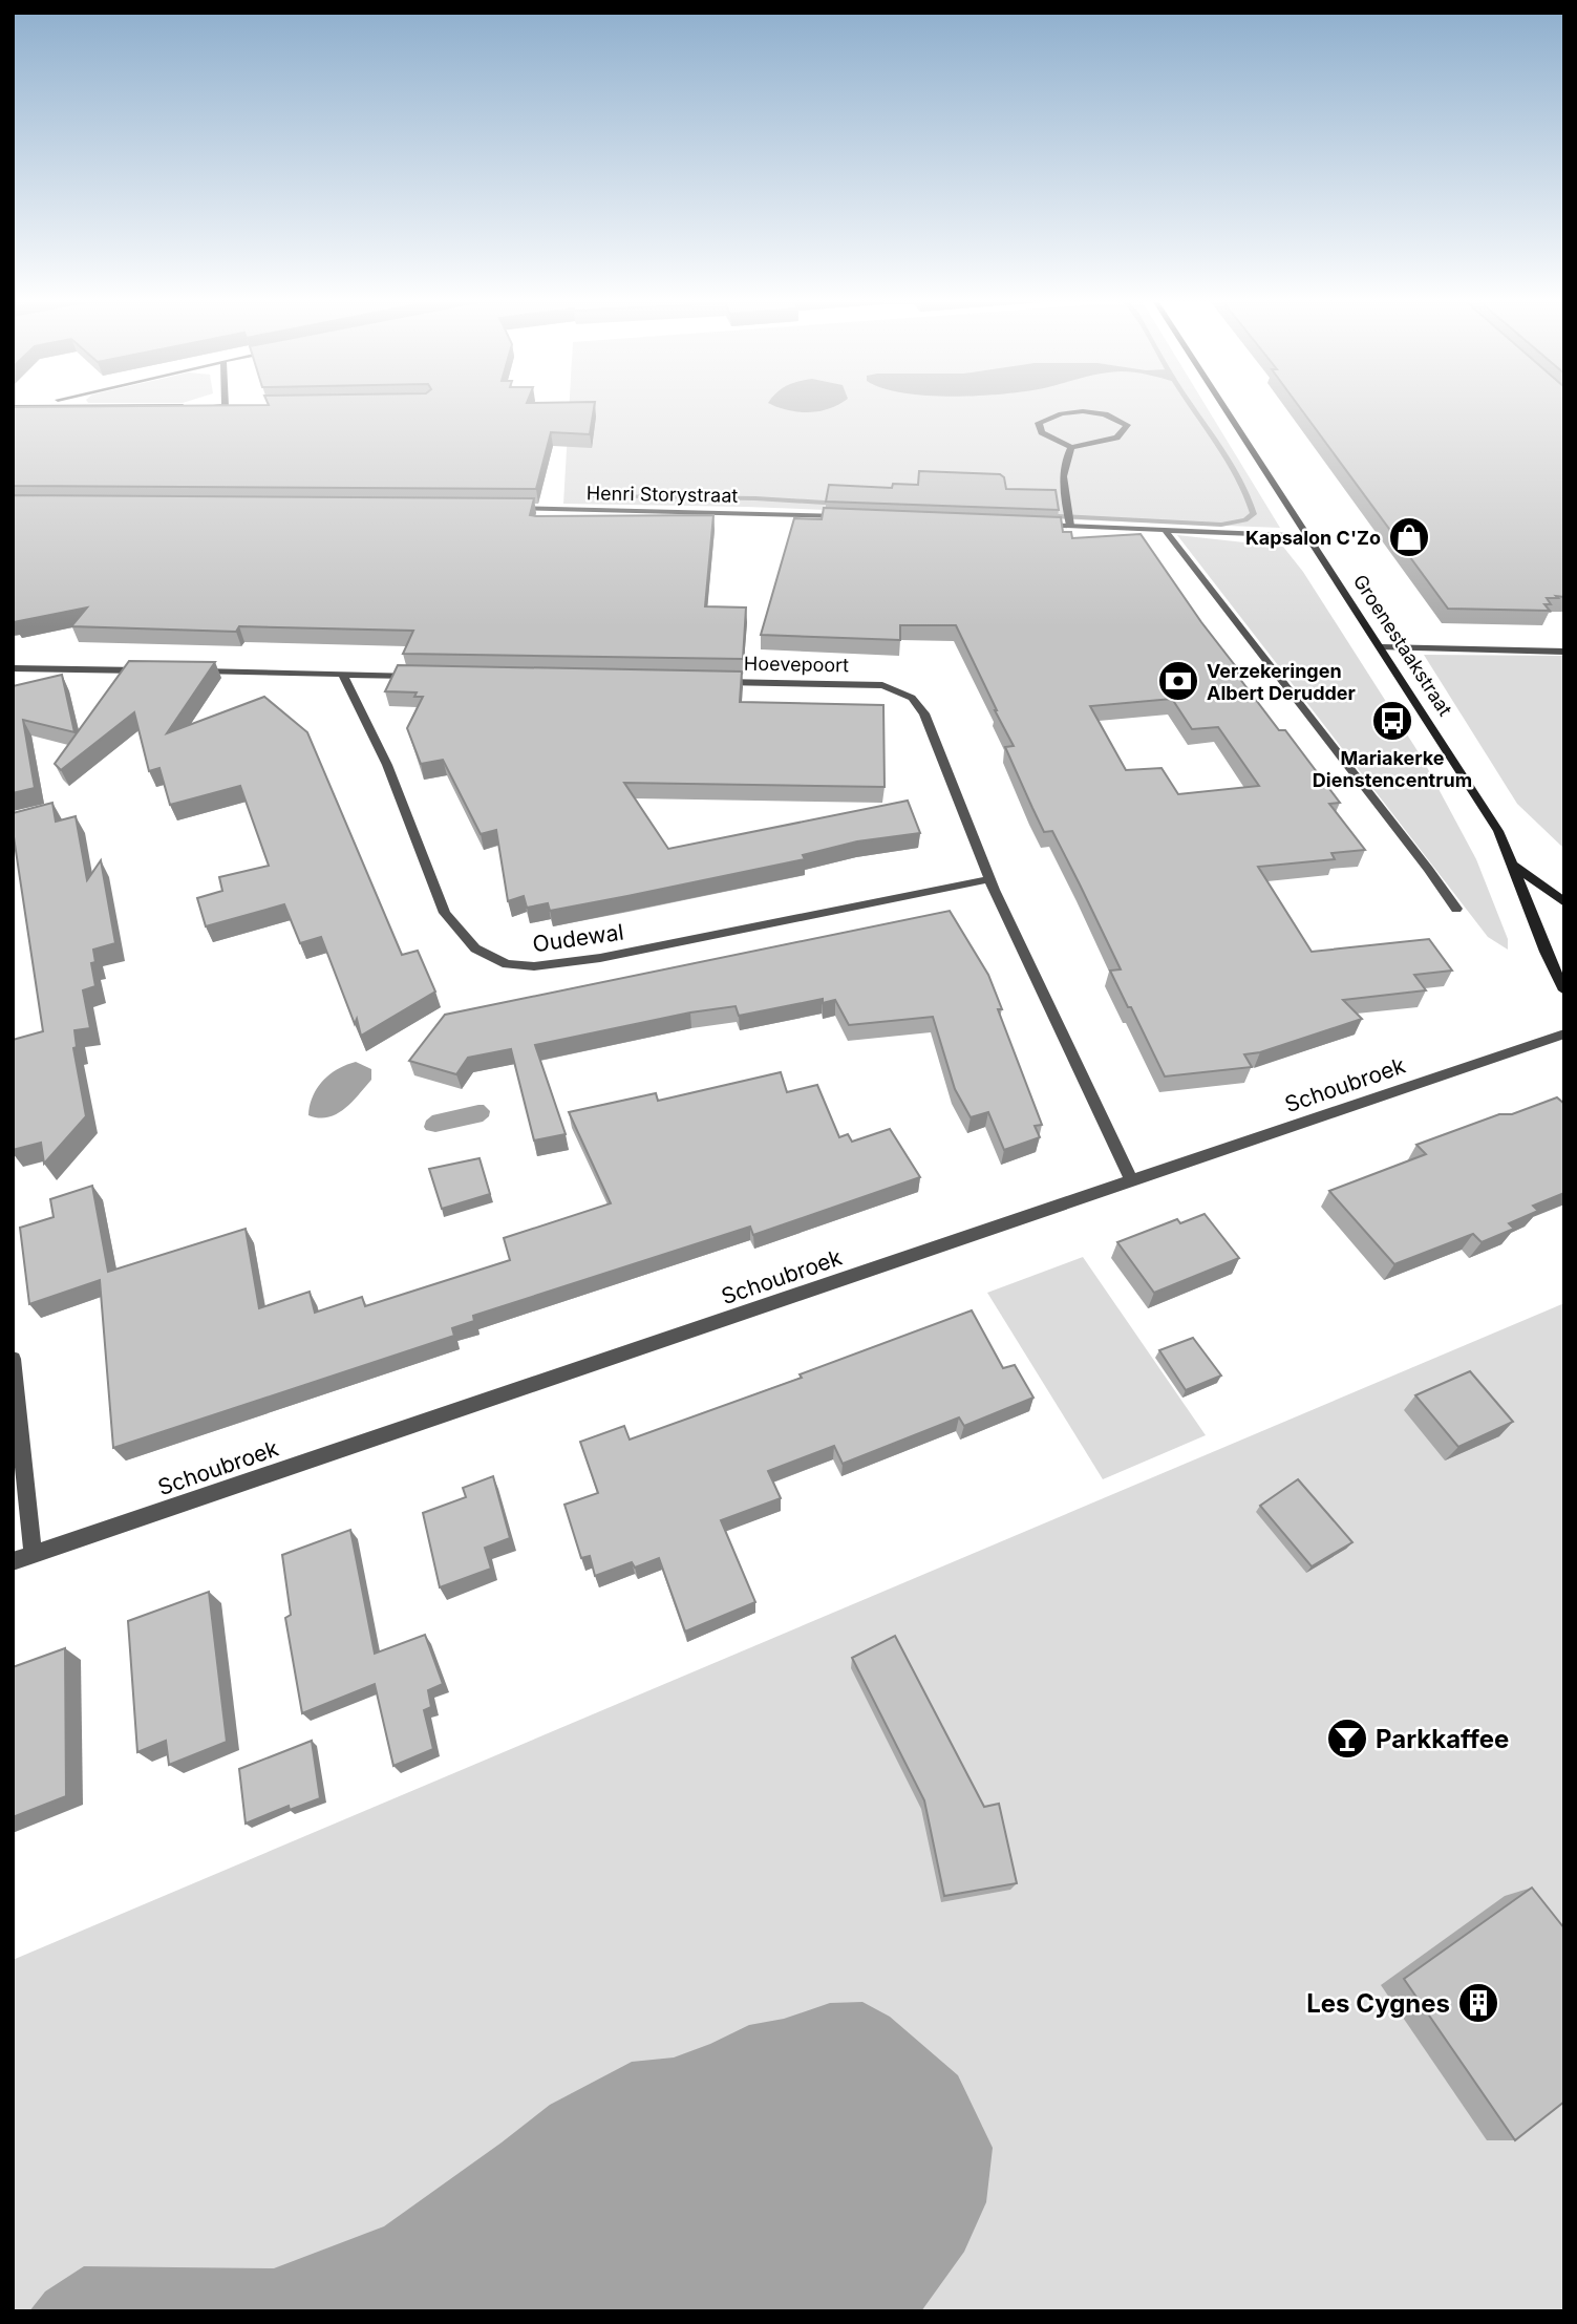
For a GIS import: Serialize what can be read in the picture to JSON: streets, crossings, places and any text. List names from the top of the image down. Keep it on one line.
{"streets":{"street":["Henri Storystraat","Groenestaakstraat","Hoevepoort","Oudewal","Schoubroek"]},"crossings":[["Hoevepoort","Oudewal"],["Hoevepoort","Schoubroek"]],"places":{"shop":["Kapsalon C'Zo"],"bank":["Verzekeringen Albert Derudder"],"bus stop":["Mariakerke Dienstencentrum"],"bar":["Parkkaffee"],"building":["Les Cygnes"]}}
